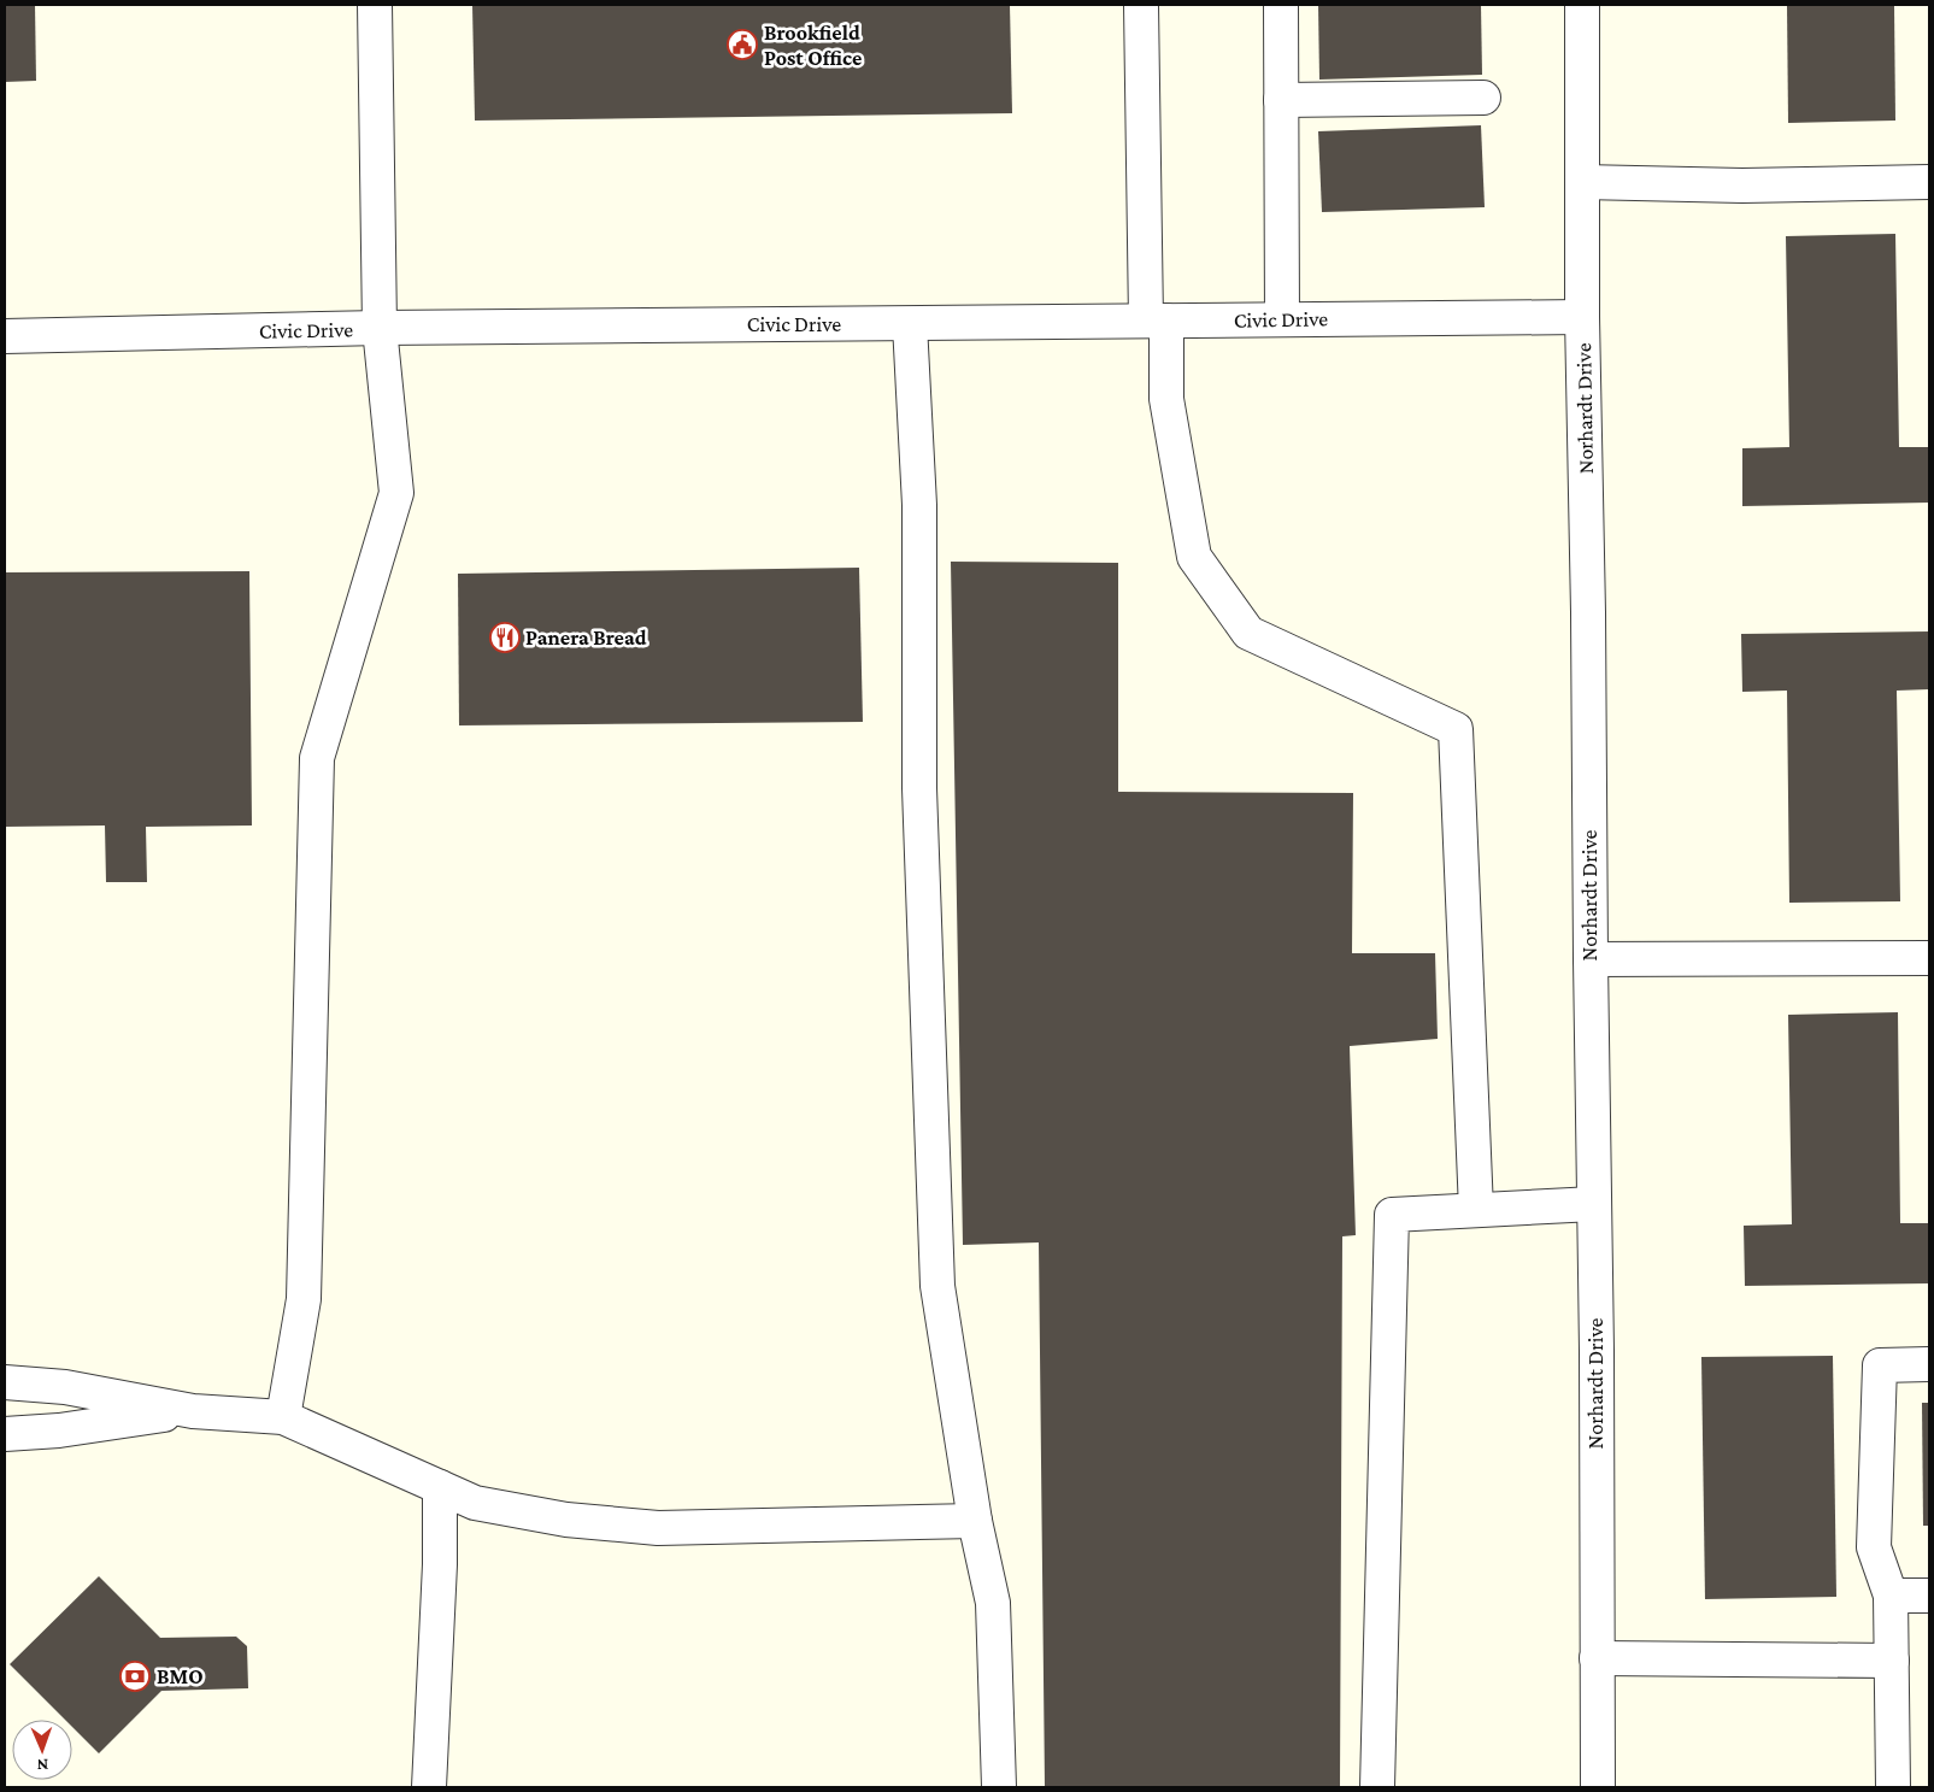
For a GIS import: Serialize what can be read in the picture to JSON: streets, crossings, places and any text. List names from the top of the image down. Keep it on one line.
{"streets":{"street":["Civic Drive","Norhardt Drive"]},"crossings":[["Civic Drive","Norhardt Drive"]],"places":{"public building":["Brookfield Post Office"],"restaurant":["Panera Bread"],"bank":["BMO"]},"north":"bottom"}
